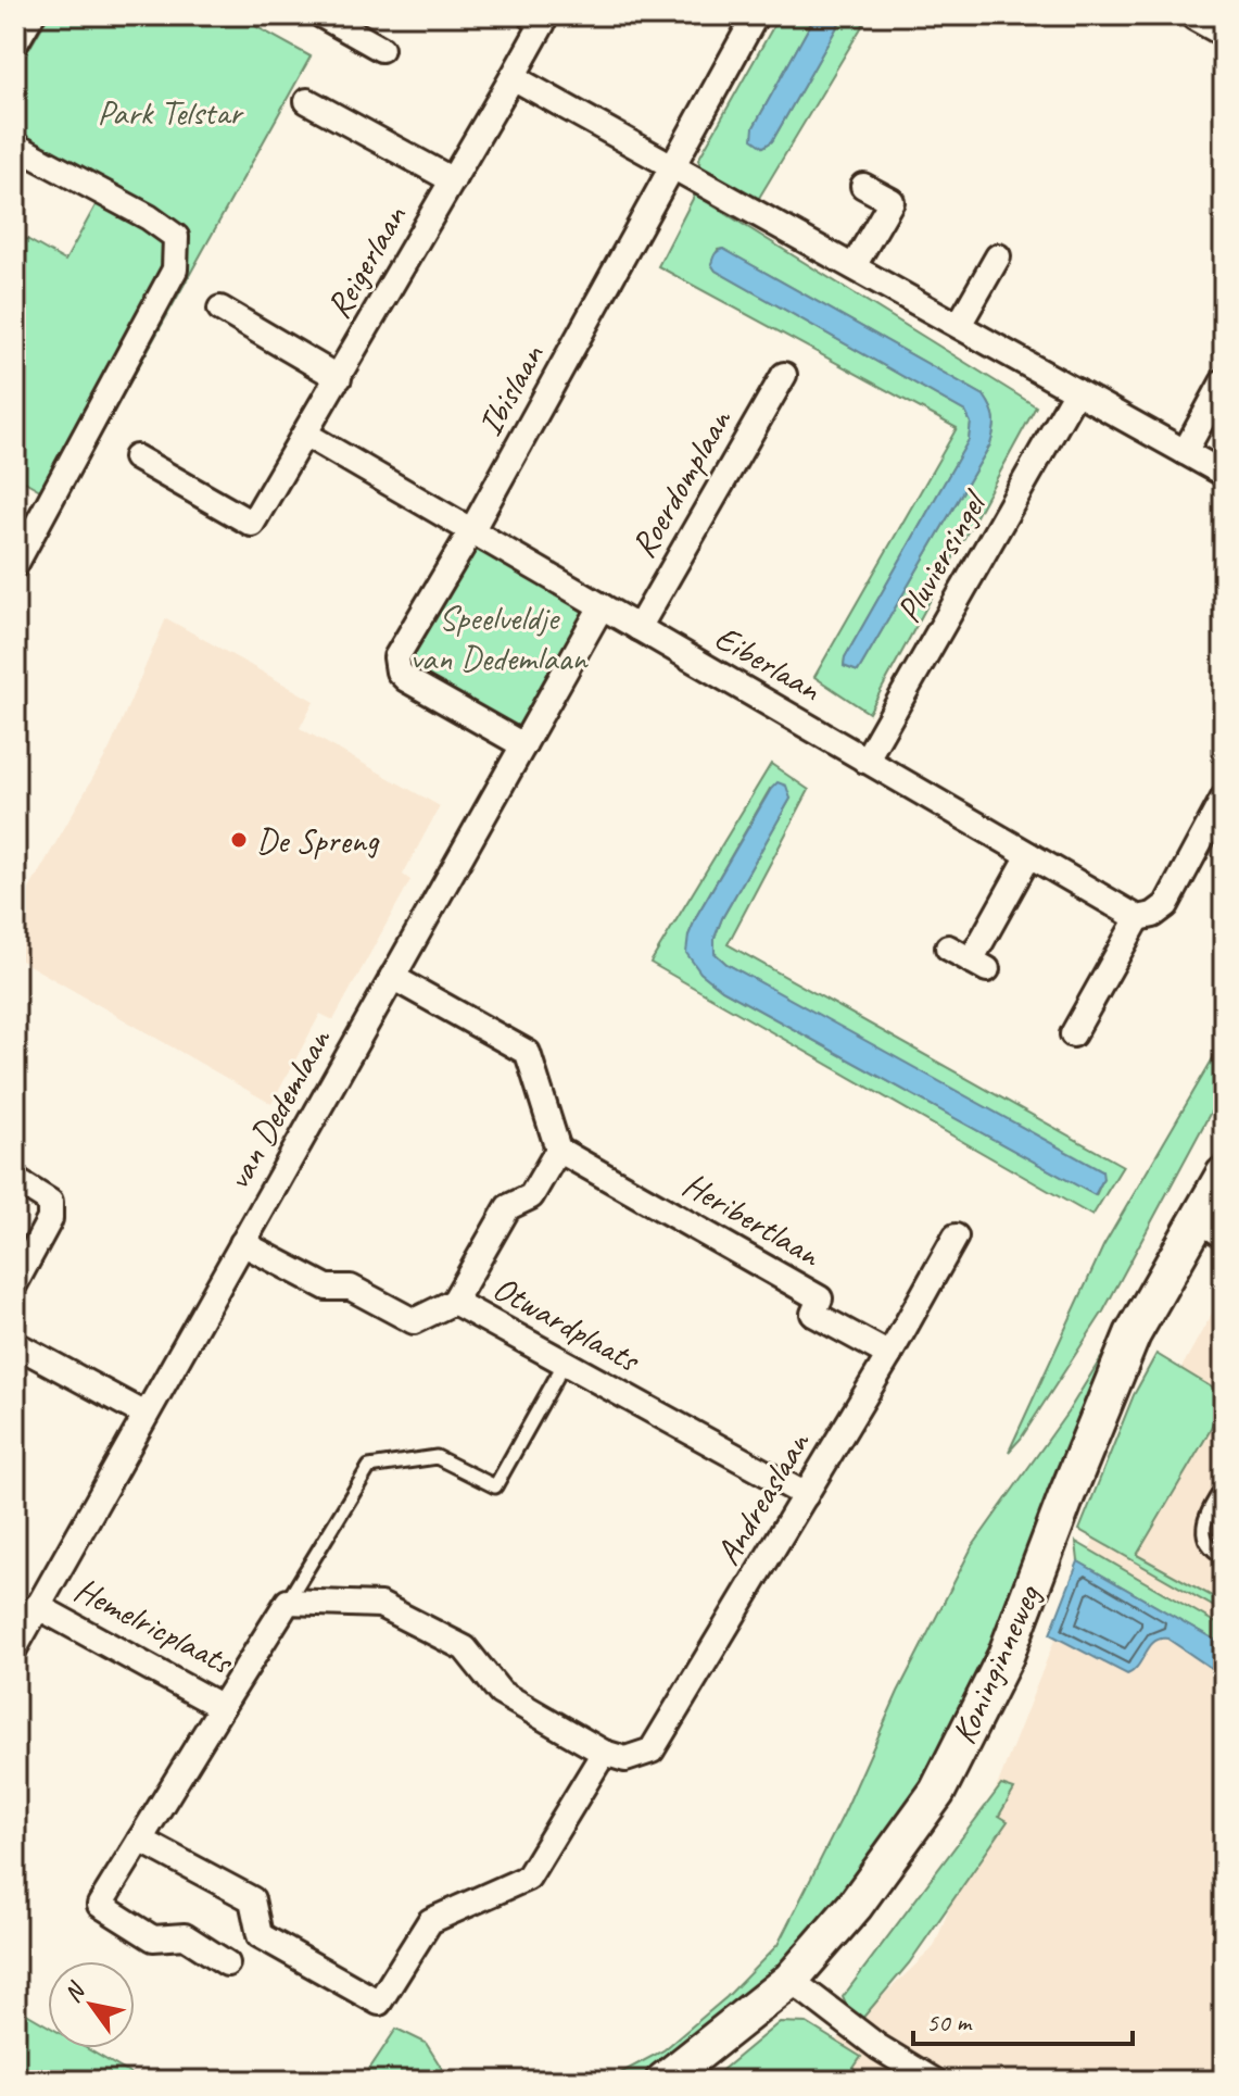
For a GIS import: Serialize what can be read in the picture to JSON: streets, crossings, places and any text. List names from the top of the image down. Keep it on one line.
{"streets":{"main road":["Koninginneweg"],"street":["Reigerlaan","Ibislaan","Roerdomplaan","Pluviersingel","Eiberlaan","van Dedemlaan","Heribertlaan","Otwardplaats","Andreaslaan","Hemelricplaats"]},"crossings":[["Ibislaan","Eiberlaan"],["Ibislaan","van Dedemlaan"],["Roerdomplaan","Eiberlaan"],["Pluviersingel","Eiberlaan"],["Eiberlaan","van Dedemlaan"],["van Dedemlaan","Otwardplaats"],["van Dedemlaan","Hemelricplaats"],["Heribertlaan","Andreaslaan"],["Otwardplaats","Andreaslaan"],["Otwardplaats","Hemelricplaats"]],"parks":["Park Telstar","Speelveldje van Dedemlaan"],"places":["De Spreng"],"scale_bar":"50 m","north":"top left"}
